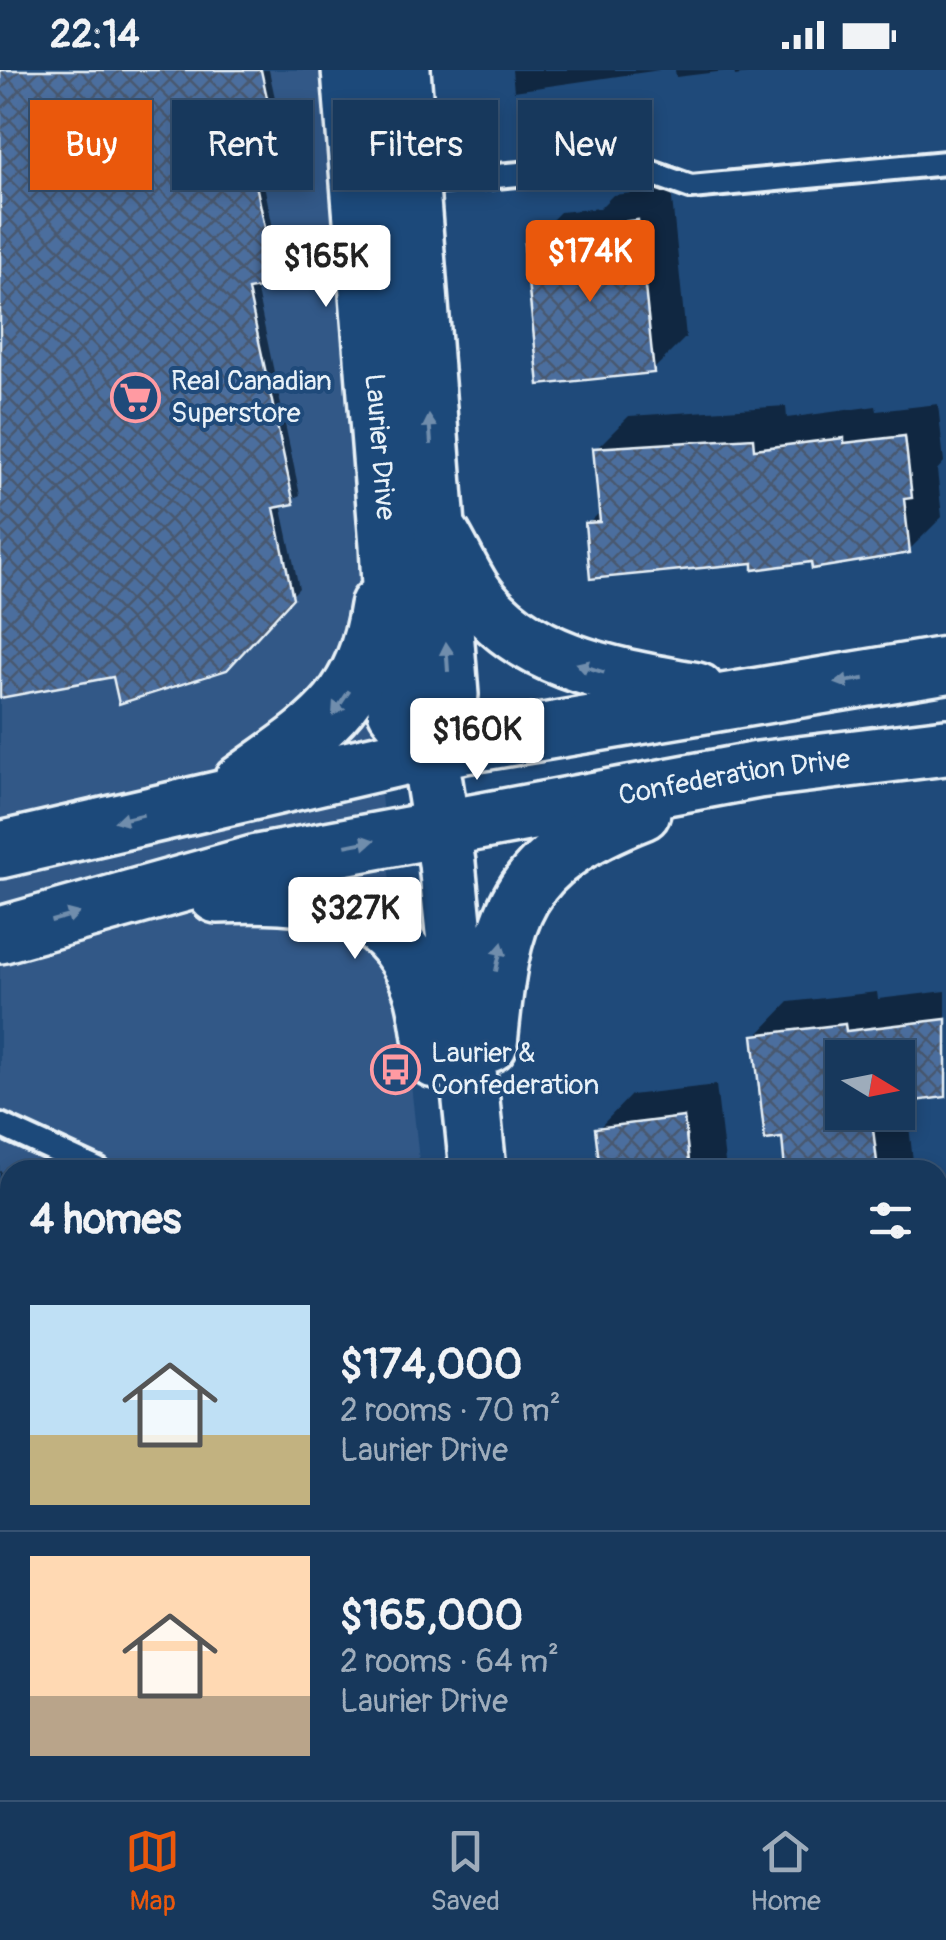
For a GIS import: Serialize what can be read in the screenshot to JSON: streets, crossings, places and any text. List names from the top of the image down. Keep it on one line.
{"streets":{"main road":["Laurier Drive","Confederation Drive"]},"places":{"supermarket":["Real Canadian Superstore"],"bus stop":["Laurier & Confederation"]},"north":"right","page":{"status":"22:14","chip":["Buy","Rent","Filters","New"],"price":["$174K","$165K","$160K","$327K"],"heading":"4 homes","list":[{"name":"$174,000","note":"2 rooms · 70 m² · Laurier Drive"},{"name":"$165,000","note":"2 rooms · 64 m² · Laurier Drive"}],"tabs":["Map","Saved","Home"]}}
